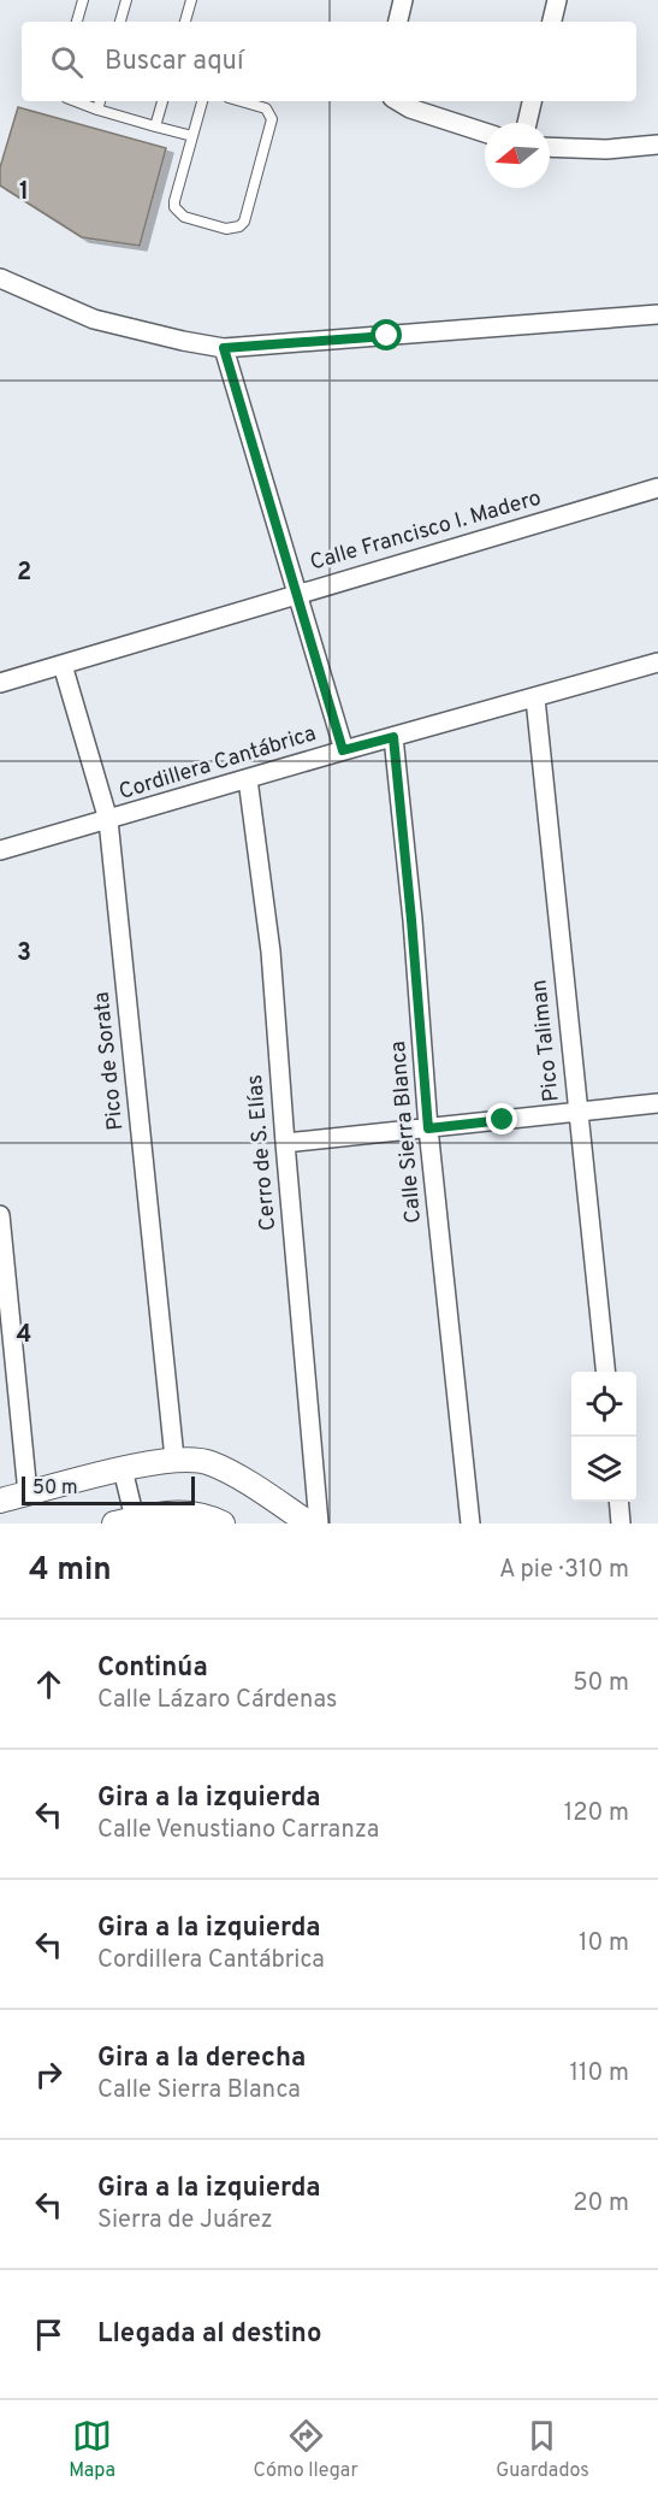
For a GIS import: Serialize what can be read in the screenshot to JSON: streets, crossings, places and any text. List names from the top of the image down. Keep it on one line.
{"streets":{"street":["Calle Francisco I. Madero","Cordillera Cantábrica","Pico Taliman","Pico de Sorata","Calle Sierra Blanca","Cerro de S. Elías"]},"crossings":[["Calle Francisco I. Madero","Pico de Sorata"],["Cordillera Cantábrica","Pico Taliman"],["Cordillera Cantábrica","Pico de Sorata"],["Cordillera Cantábrica","Calle Sierra Blanca"],["Cordillera Cantábrica","Cerro de S. Elías"]],"scale_bar":"50 m","north":"left","page":{"search":"Buscar aquí","scale":"50 m","heading":["4 min","A pie · 310 m"],"list":[["Continúa","Calle Lázaro Cárdenas","50 m"],["Gira a la izquierda","Calle Venustiano Carranza","120 m"],["Gira a la izquierda","Cordillera Cantábrica","10 m"],["Gira a la derecha","Calle Sierra Blanca","110 m"],["Gira a la izquierda","Sierra de Juárez","20 m"],"Llegada al destino"],"nav":["Mapa","Cómo llegar","Guardados"]},"grid":{"rows":["1","2","3","4"]}}
